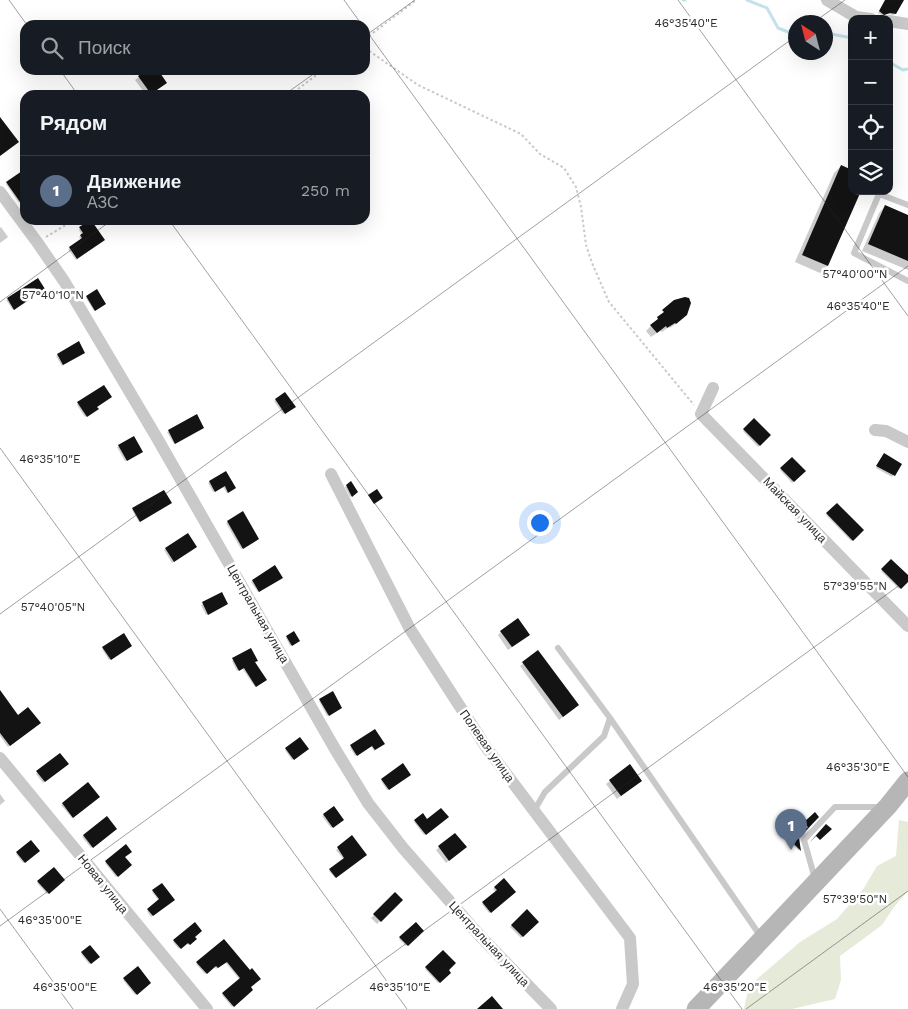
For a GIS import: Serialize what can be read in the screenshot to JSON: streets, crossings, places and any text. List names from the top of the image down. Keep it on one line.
{"streets":{"street":["Майская улица","Центральная улица","Полевая улица","Новая улица"]},"north":"top left","page":{"map_buttons":["+","−"],"search":"Поиск","heading":"Рядом","list":[{"mark":"1","name":"Движение","note":"АЗС","value":"250 m"}],"pins":"1"},"coordinates":["46°35'40\"E","57°40'00\"N","57°40'10\"N","46°35'10\"E","57°39'55\"N","57°40'05\"N","46°35'30\"E","57°39'50\"N","46°35'00\"E","46°35'20\"E"]}
